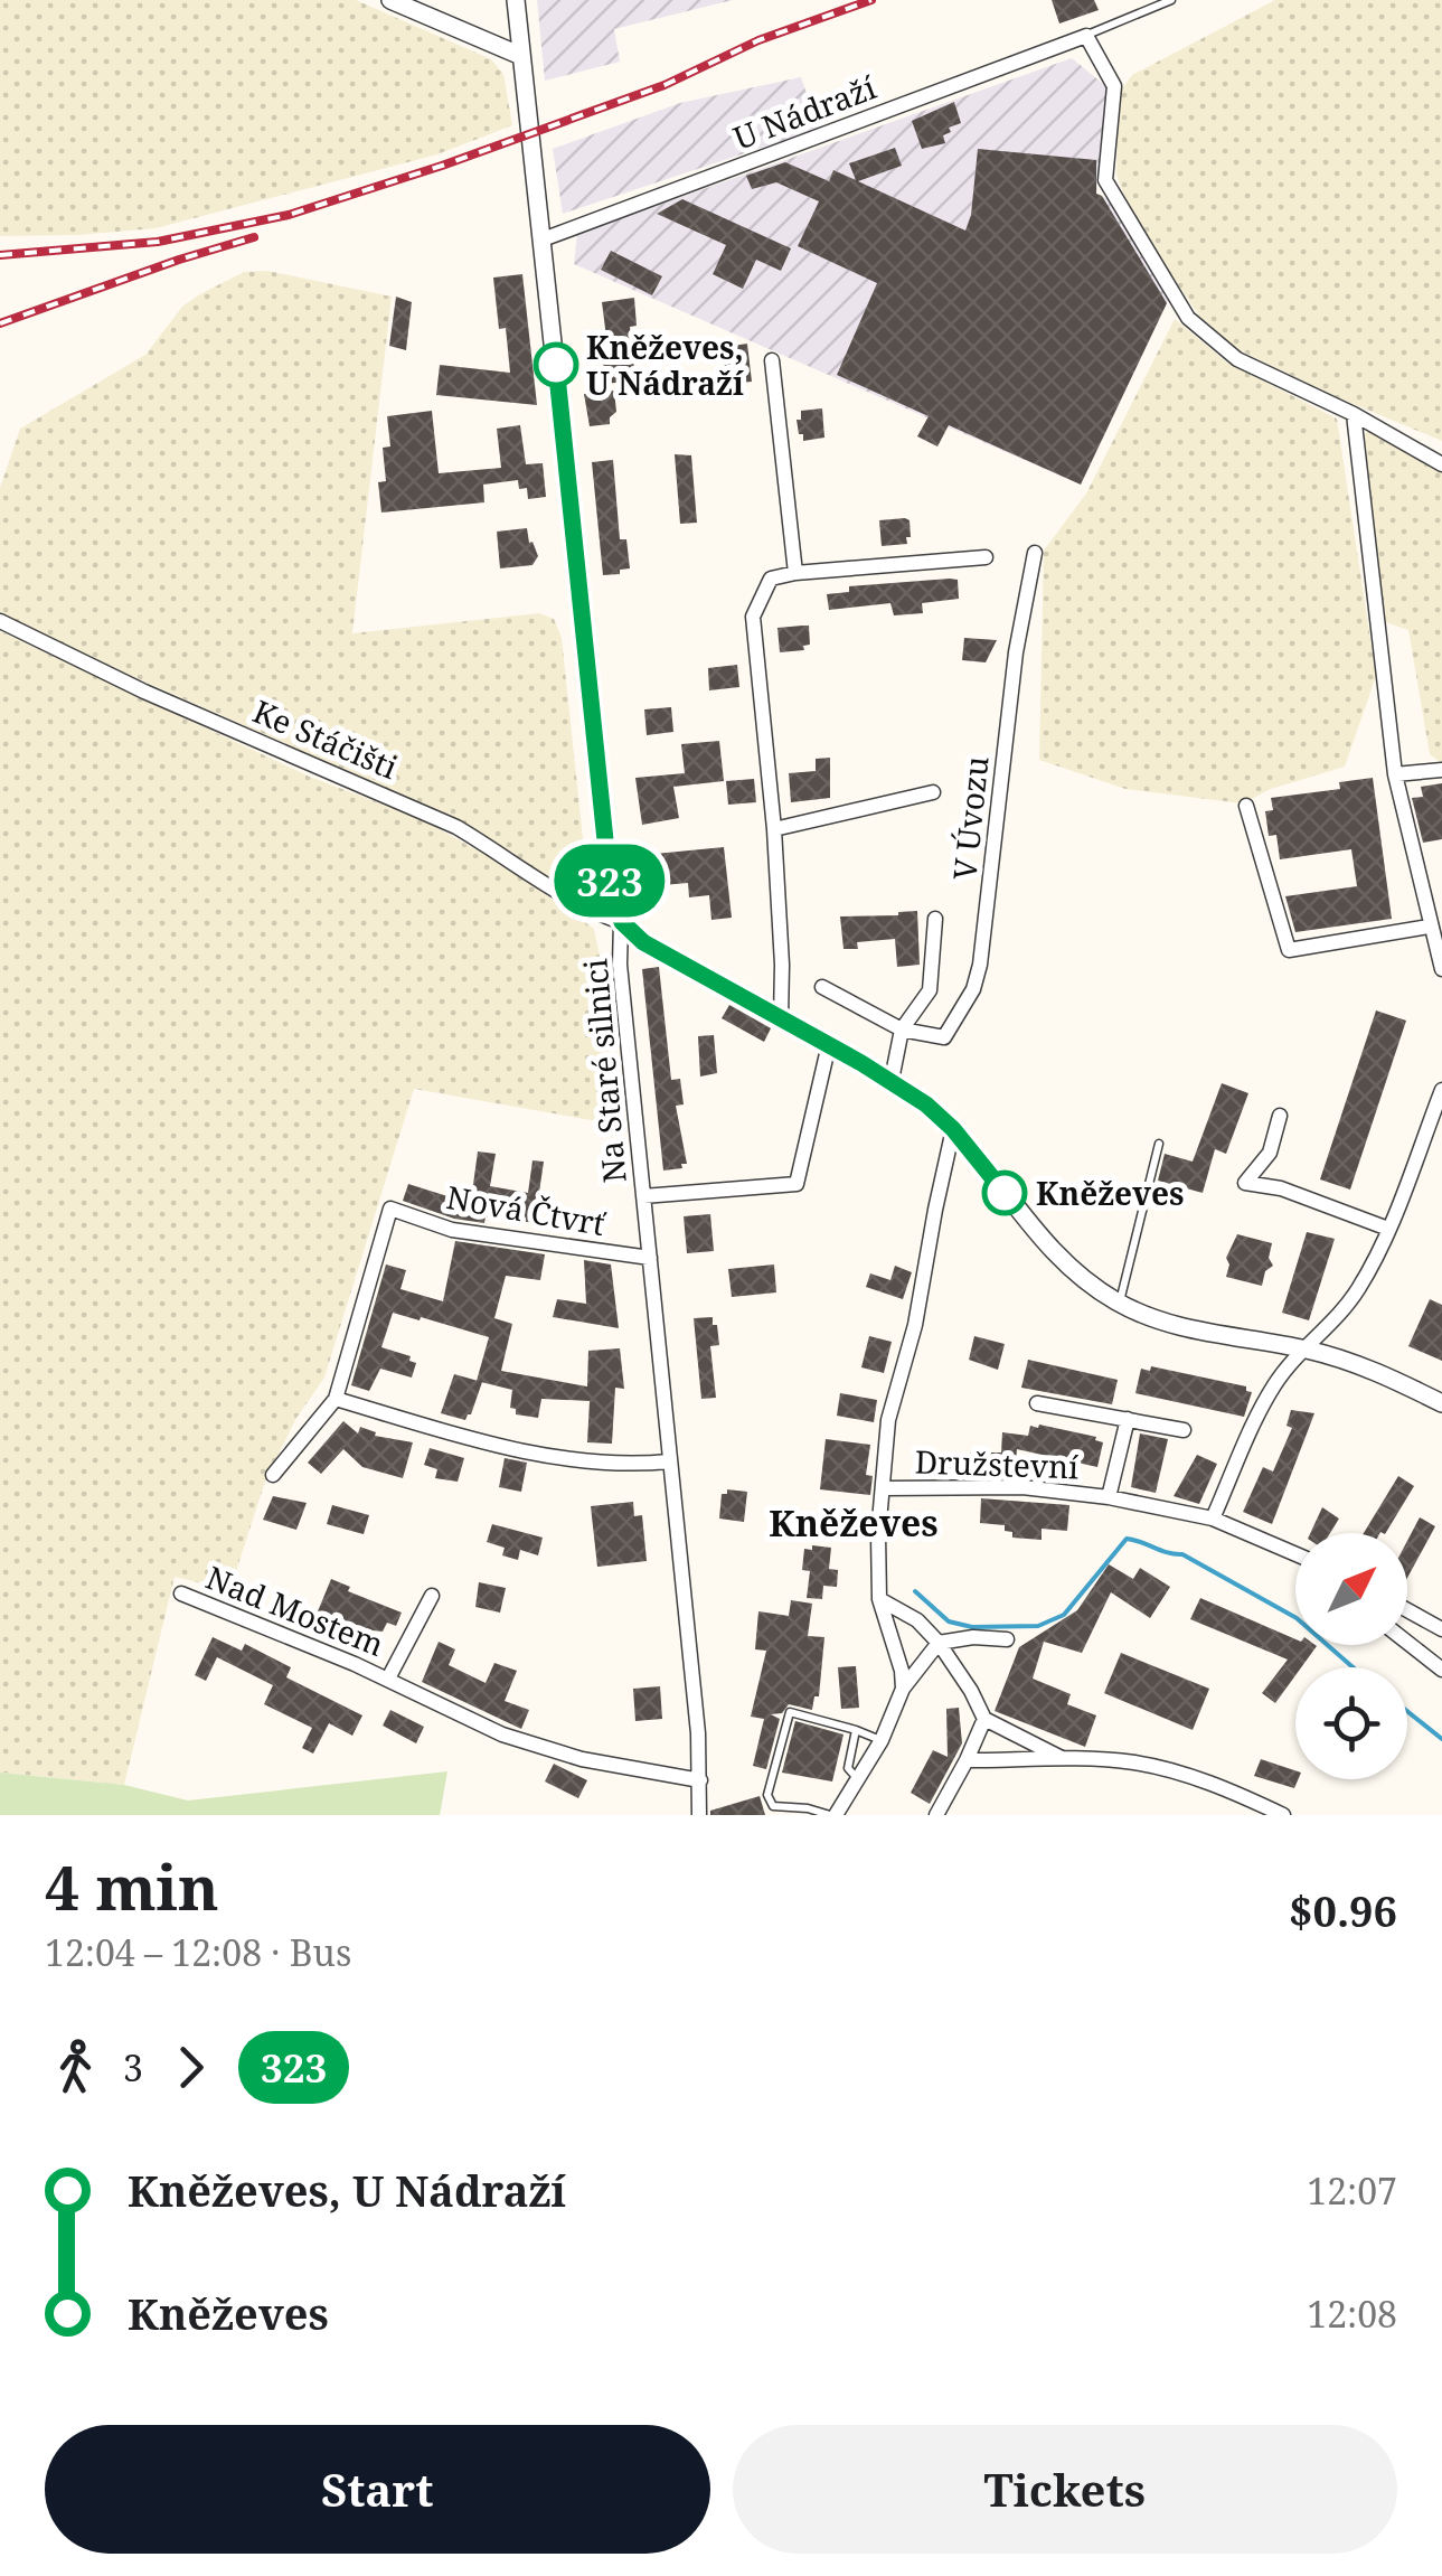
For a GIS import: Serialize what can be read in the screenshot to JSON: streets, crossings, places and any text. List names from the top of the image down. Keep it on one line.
{"streets":{"street":["U Nádraží","Ke Stáčišti","V Úvozu","Na Staré silnici","Nová Čtvrť","Družstevní","Nad Mostem"]},"crossings":[["U Nádraží","Na Staré silnici"],["Ke Stáčišti","Na Staré silnici"],["Na Staré silnici","Nová Čtvrť"],["Na Staré silnici","Nad Mostem"]],"districts":["Kněževes"],"places":["Kněževes, U Nádraží","Kněževes"],"lines":["bus line 323"],"north":"top right","page":{"on_map":"323","heading":["4 min","12:04 – 12:08 · Bus","$0.96"],"legs":["3","323"],"list":[{"name":"Kněževes, U Nádraží","value":"12:07"},{"name":"Kněževes","value":"12:08"}],"buttons":["Start","Tickets"]}}
